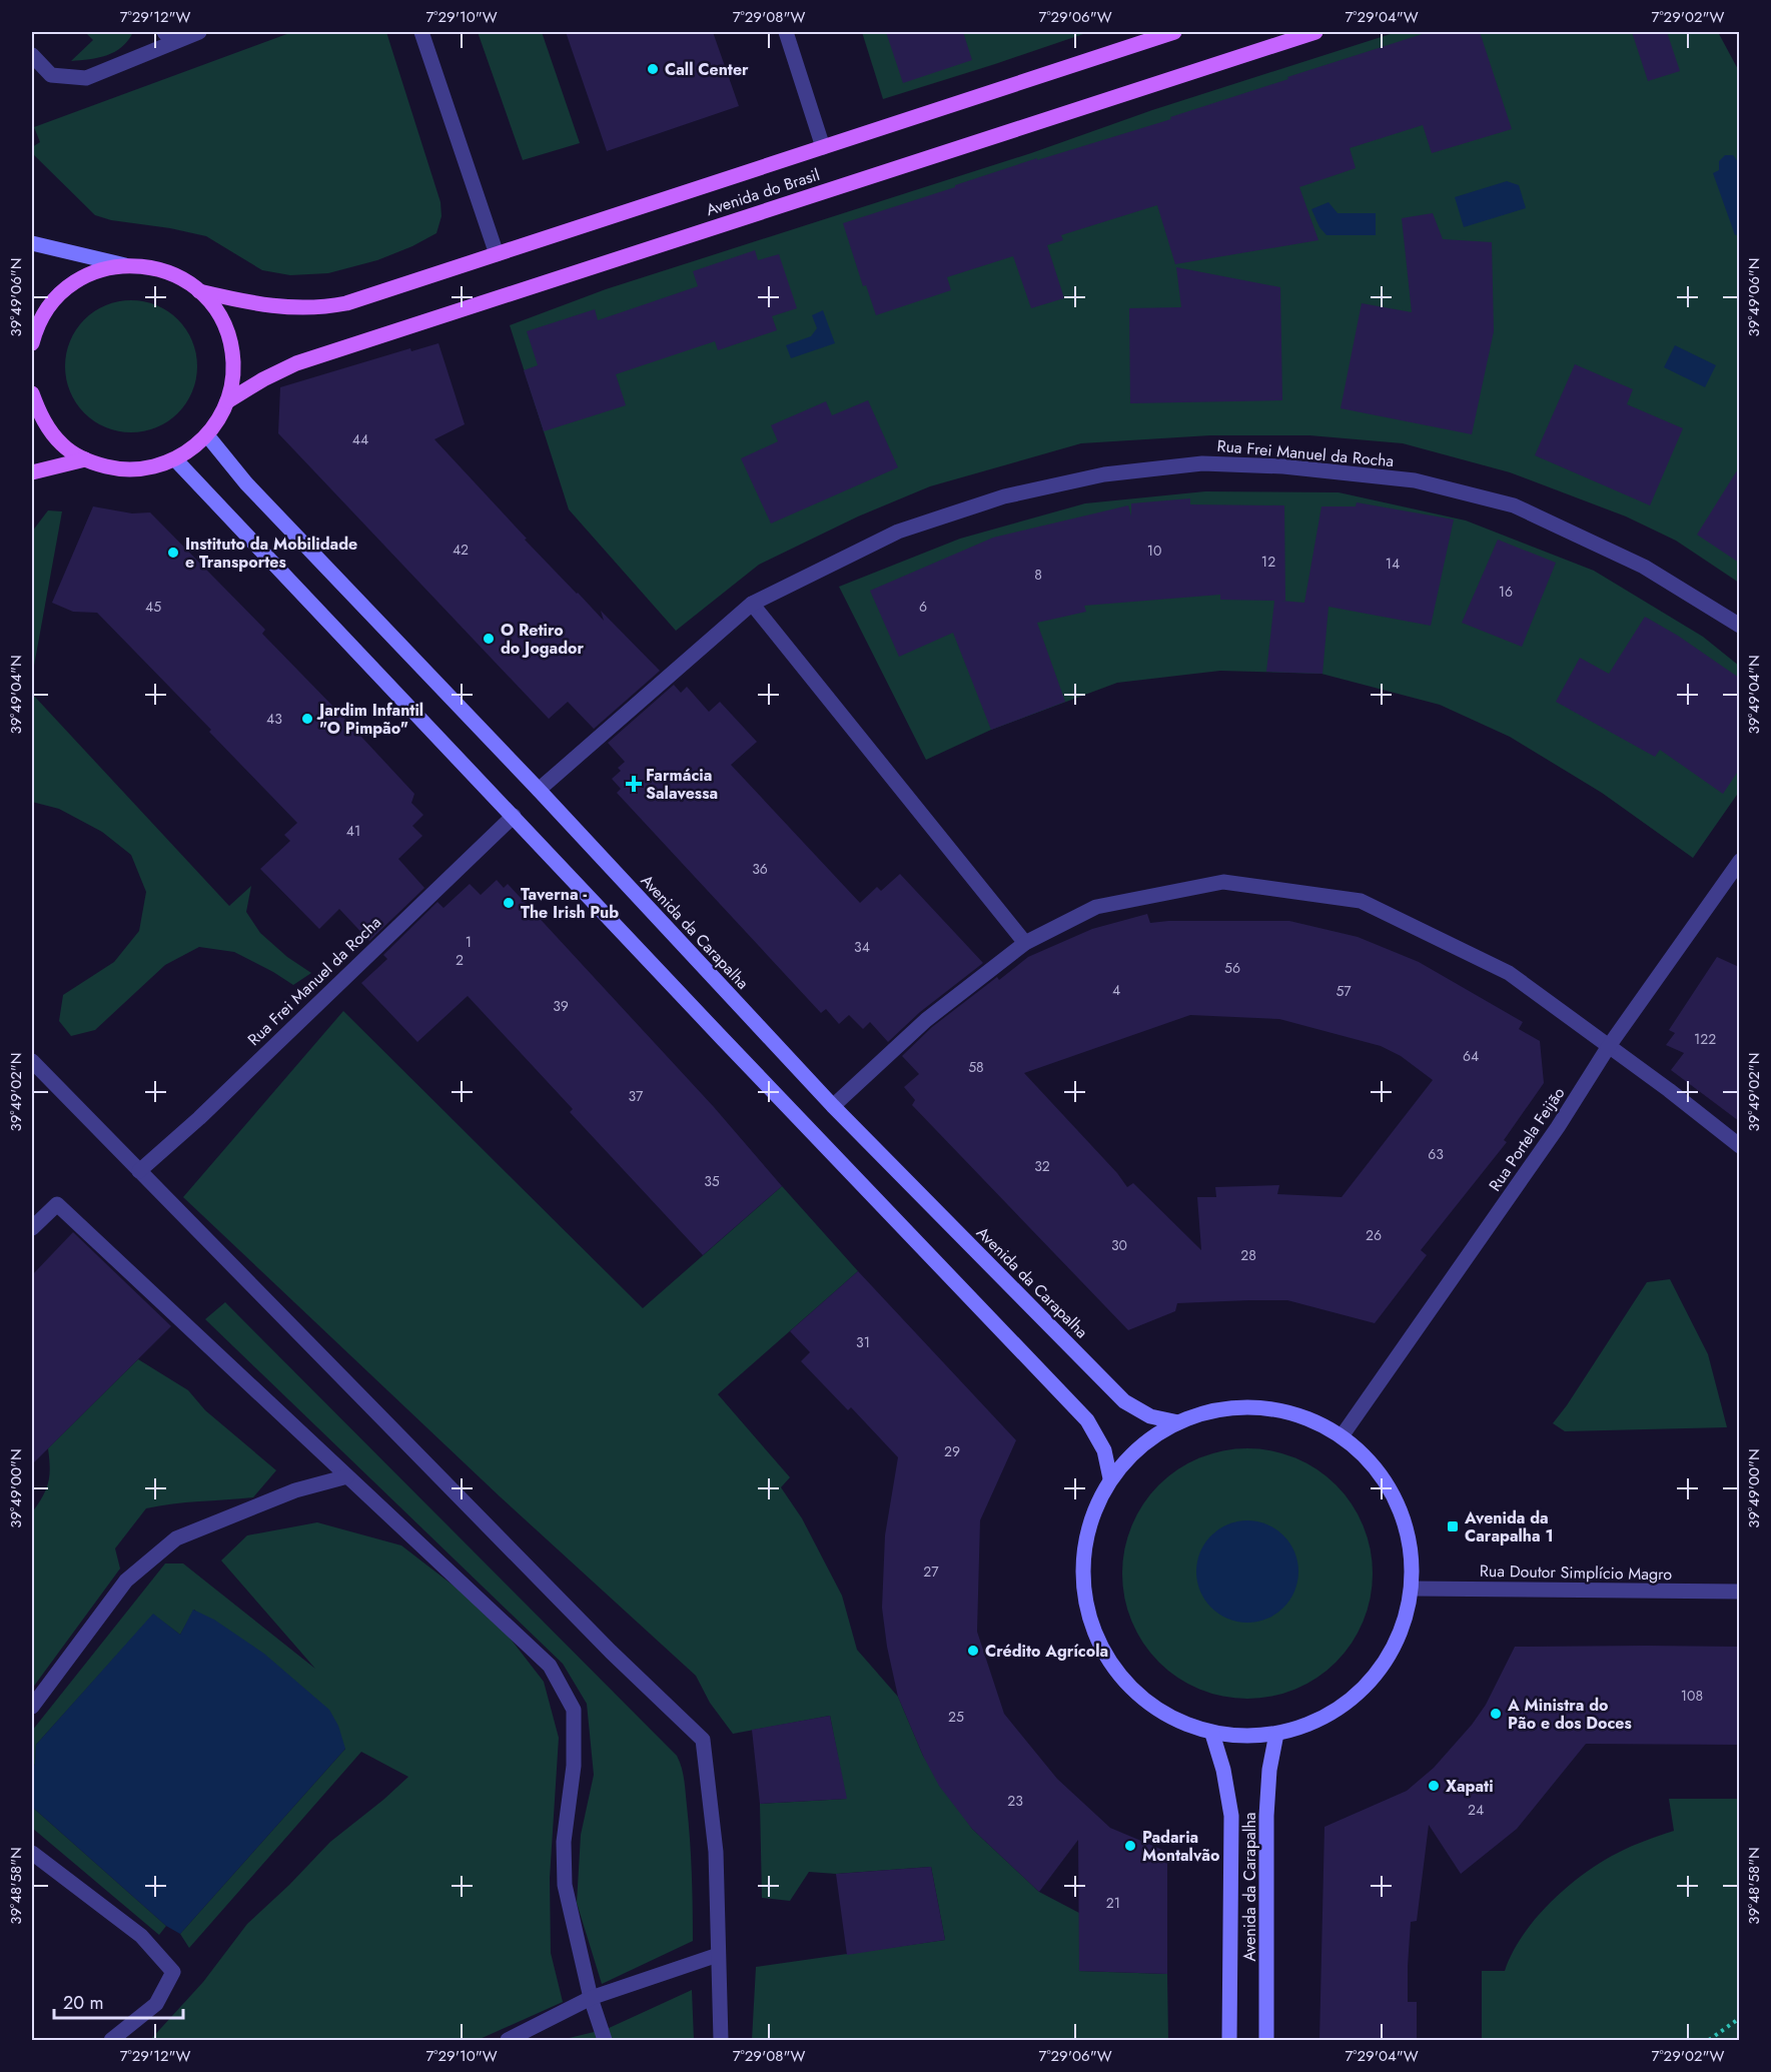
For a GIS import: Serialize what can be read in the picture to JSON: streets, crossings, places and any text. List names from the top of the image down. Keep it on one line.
{"streets":{"main road":["Avenida do Brasil","Avenida da Carapalha"],"street":["Rua Frei Manuel da Rocha","Rua Portela Feijão","Rua Doutor Simplício Magro"]},"crossings":[["Rua Frei Manuel da Rocha","Avenida da Carapalha"]],"places":{"other":["Call Center","Instituto da Mobilidade e Transportes","O Retiro do Jogador","Jardim Infantil \"O Pimpão\"","Taverna - The Irish Pub","Crédito Agrícola","A Ministra do Pão e dos Doces","Xapati","Padaria Montalvão"],"health":["Farmácia Salavessa"],"transit":["Avenida da Carapalha 1"]},"house_numbers":["44","42","10","12","14","8","16","45","6","43","41","36","1","34","2","56","4","57","39","122","64","58","37","63","32","35","26","30","28","31","29","27","108","25","23","24","21"],"scale_bar":"20 m","coordinates":["7°29'12\"W","7°29'10\"W","7°29'08\"W","7°29'06\"W","7°29'04\"W","7°29'02\"W","39°49'06\"N","39°49'04\"N","39°49'02\"N","39°49'00\"N","39°48'58\"N"]}
